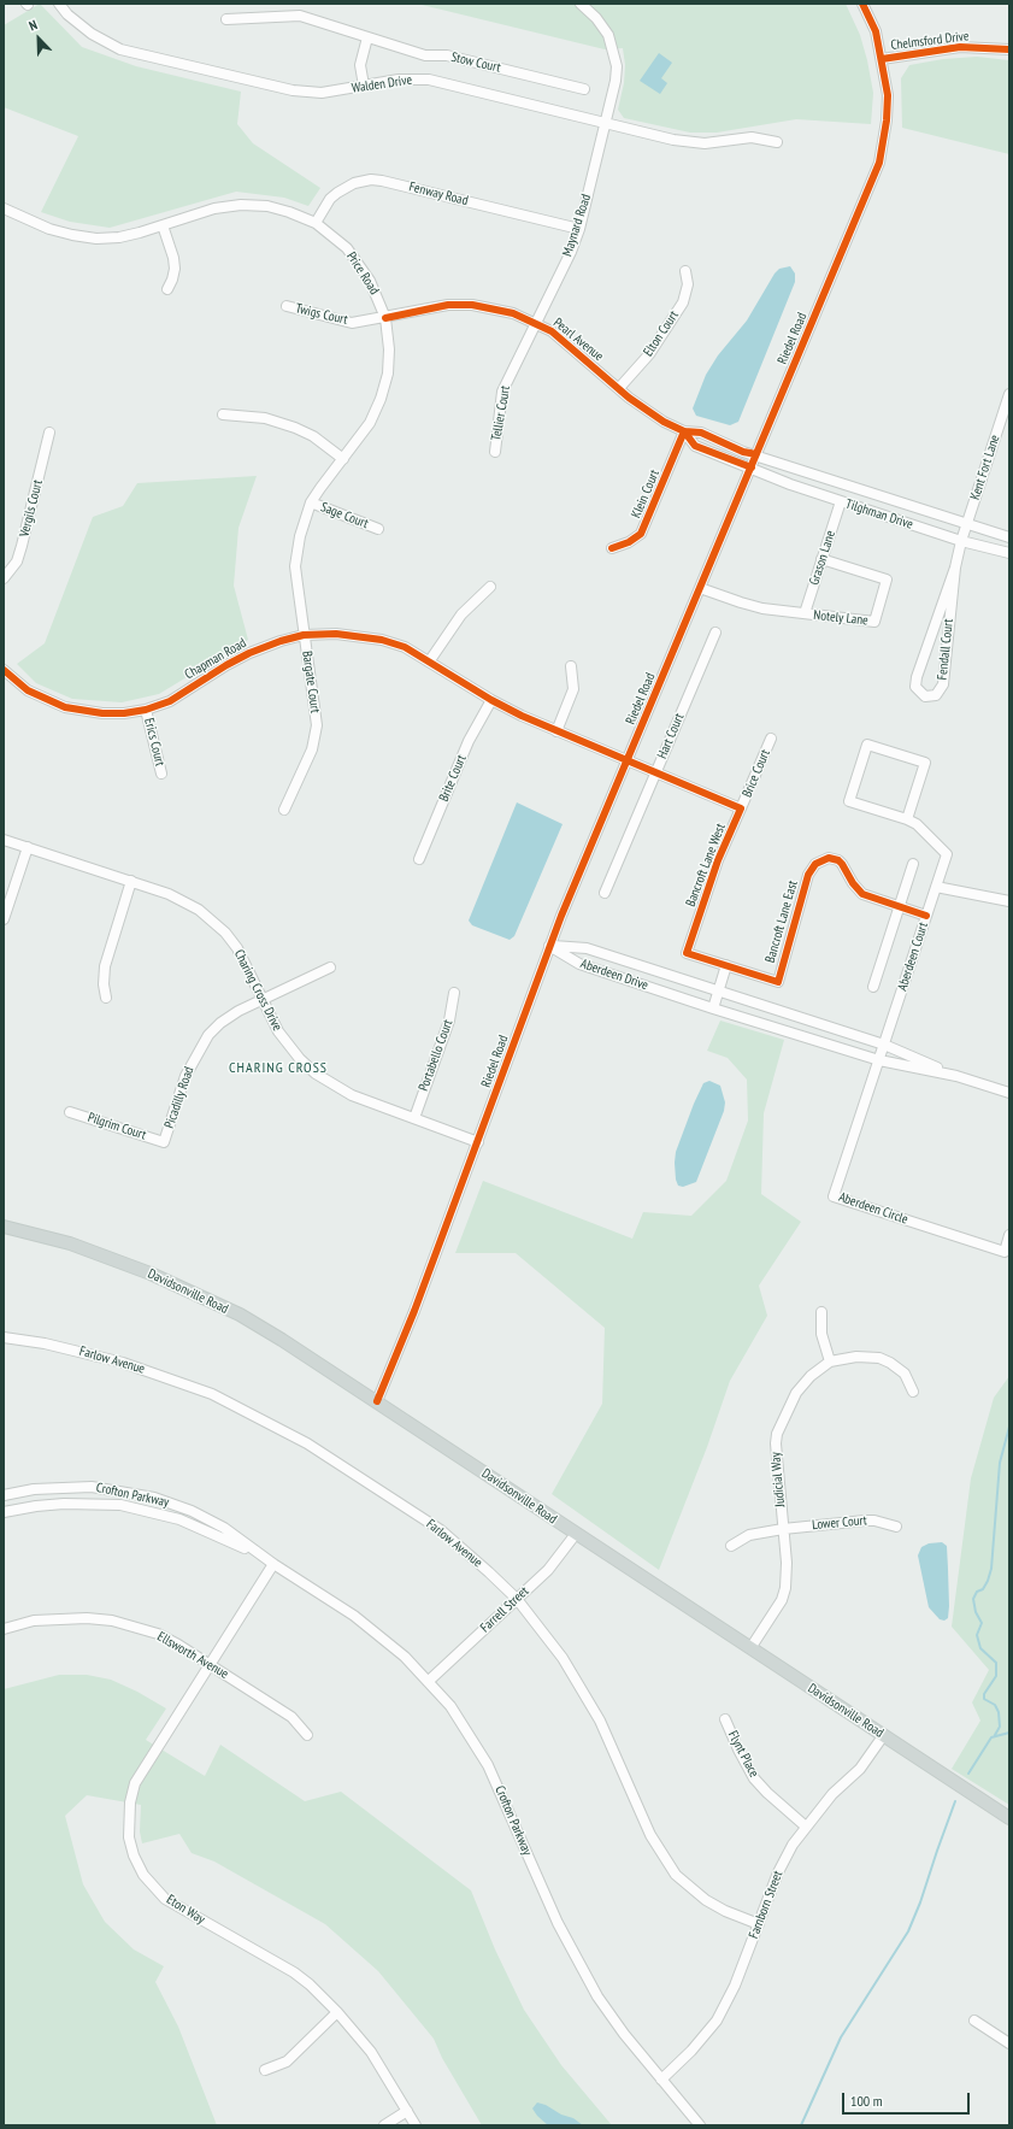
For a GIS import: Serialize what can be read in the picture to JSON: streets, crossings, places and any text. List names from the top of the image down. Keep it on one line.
{"streets":{"main road":["Davidsonville Road"],"street":["Chelmsford Drive","Stow Court","Walden Drive","Fenway Road","Maynard Road","Price Road","Twigs Court","Elton Court","Riedel Road","Pearl Avenue","Tellier Court","Kent Fort Lane","Klein Court","Vergils Court","Tilghman Drive","Sage Court","Grason Lane","Notely Lane","Fendall Court","Chapman Road","Bargate Court","Hart Court","Erics Court","Brice Court","Brite Court","Bancroft Lane West","Bancroft Lane East","Aberdeen Court","Aberdeen Drive","Charing Cross Drive","Portabello Court","Picadilly Road","Pilgrim Court","Aberdeen Circle","Farlow Avenue","Judicial Way","Crofton Parkway","Lower Court","Farrell Street","Ellsworth Avenue","Flynt Place","Farnborn Street","Eton Way"]},"crossings":[["Chelmsford Drive","Riedel Road"],["Walden Drive","Maynard Road"],["Fenway Road","Maynard Road"],["Fenway Road","Price Road"],["Maynard Road","Pearl Avenue"],["Maynard Road","Tellier Court"],["Price Road","Twigs Court"],["Price Road","Pearl Avenue"],["Price Road","Sage Court"],["Price Road","Chapman Road"],["Price Road","Bargate Court"],["Twigs Court","Pearl Avenue"],["Elton Court","Pearl Avenue"],["Riedel Road","Pearl Avenue"],["Riedel Road","Tilghman Drive"],["Riedel Road","Notely Lane"],["Riedel Road","Chapman Road"],["Riedel Road","Aberdeen Drive"],["Riedel Road","Charing Cross Drive"],["Riedel Road","Davidsonville Road"],["Pearl Avenue","Tellier Court"],["Pearl Avenue","Klein Court"],["Pearl Avenue","Tilghman Drive"],["Kent Fort Lane","Tilghman Drive"],["Kent Fort Lane","Fendall Court"],["Tilghman Drive","Grason Lane"],["Tilghman Drive","Fendall Court"],["Grason Lane","Notely Lane"],["Chapman Road","Bargate Court"],["Chapman Road","Erics Court"],["Chapman Road","Brite Court"],["Brice Court","Bancroft Lane West"],["Bancroft Lane West","Bancroft Lane East"],["Bancroft Lane East","Aberdeen Court"],["Aberdeen Court","Aberdeen Drive"],["Aberdeen Court","Aberdeen Circle"],["Aberdeen Drive","Aberdeen Circle"],["Charing Cross Drive","Portabello Court"],["Charing Cross Drive","Picadilly Road"],["Picadilly Road","Pilgrim Court"],["Davidsonville Road","Judicial Way"],["Davidsonville Road","Farrell Street"],["Davidsonville Road","Farnborn Street"],["Farlow Avenue","Farrell Street"],["Farlow Avenue","Farnborn Street"],["Judicial Way","Lower Court"],["Crofton Parkway","Farrell Street"],["Crofton Parkway","Farnborn Street"],["Crofton Parkway","Eton Way"],["Ellsworth Avenue","Eton Way"],["Flynt Place","Farnborn Street"]],"districts":["CHARING CROSS"],"scale_bar":"100 m","north":"top left"}
